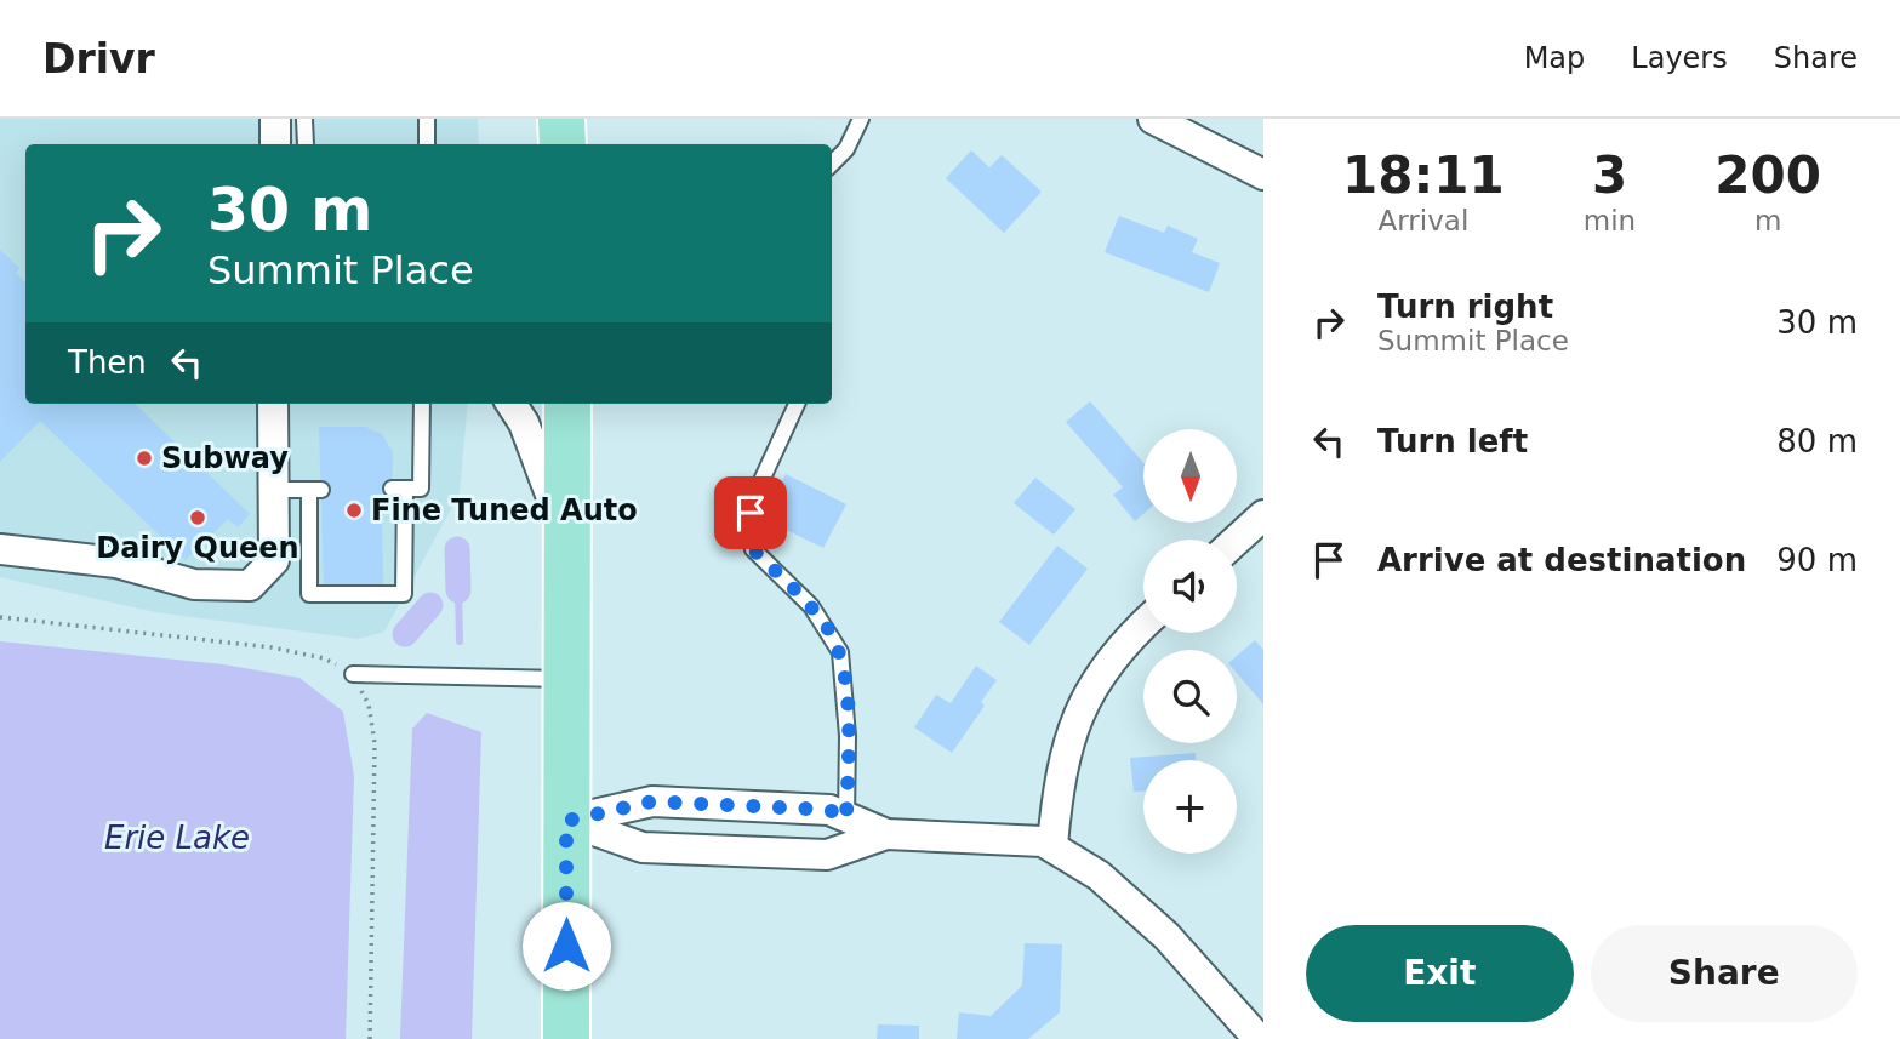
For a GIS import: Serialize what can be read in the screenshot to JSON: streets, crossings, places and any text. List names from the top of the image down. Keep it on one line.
{"water":["Erie Lake"],"places":["Subway","Fine Tuned Auto","Dairy Queen"],"north":"bottom","page":{"header":"Drivr","nav":["Map","Layers","Share"],"eta":["18:11","Arrival","3","min","200","m"],"turn":["30 m","Summit Place"],"list":[{"name":"Turn right","note":"Summit Place","value":"30 m"},{"name":"Turn left","value":"80 m"},{"name":"Arrive at destination","value":"90 m"}],"then":"Then","map_buttons":"+","buttons":["Exit","Share"]}}
